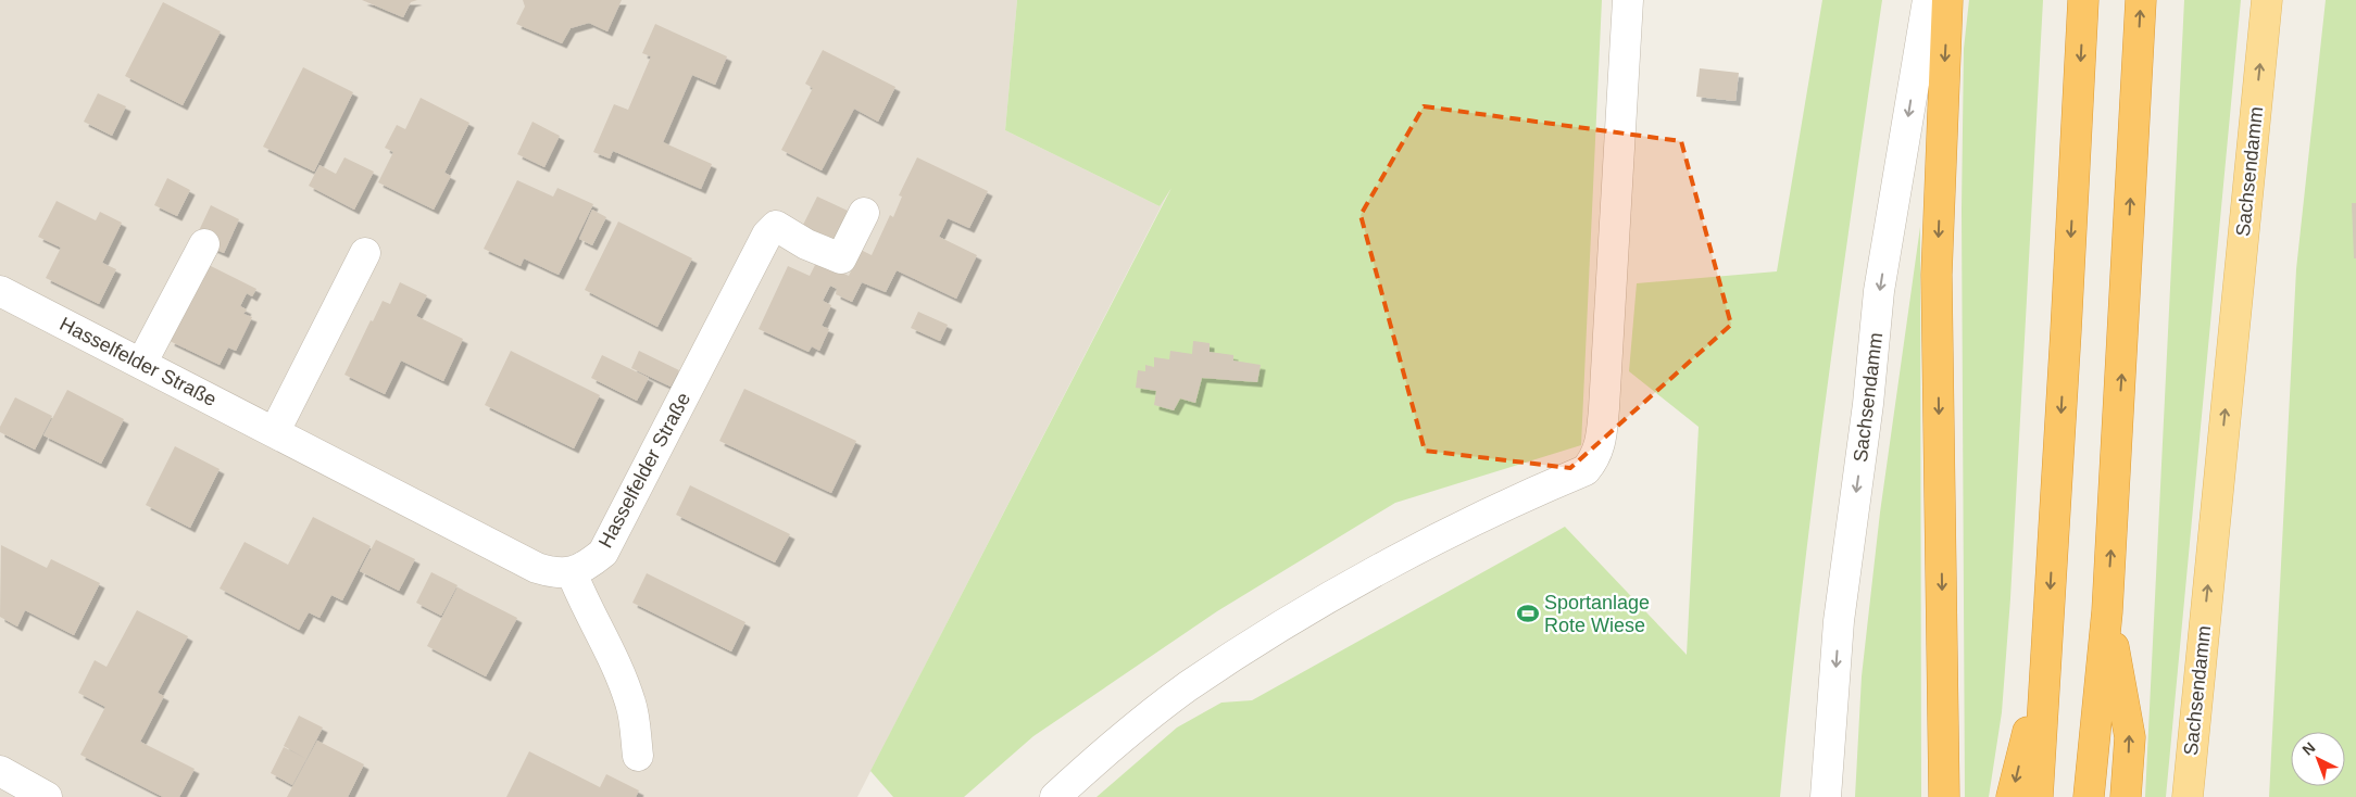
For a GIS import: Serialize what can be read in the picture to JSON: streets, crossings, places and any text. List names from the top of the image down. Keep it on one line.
{"streets":{"main road":["Sachsendamm"],"street":["Hasselfelder Straße"]},"places":{"sports":["Sportanlage Rote Wiese"]},"north":"top left"}
